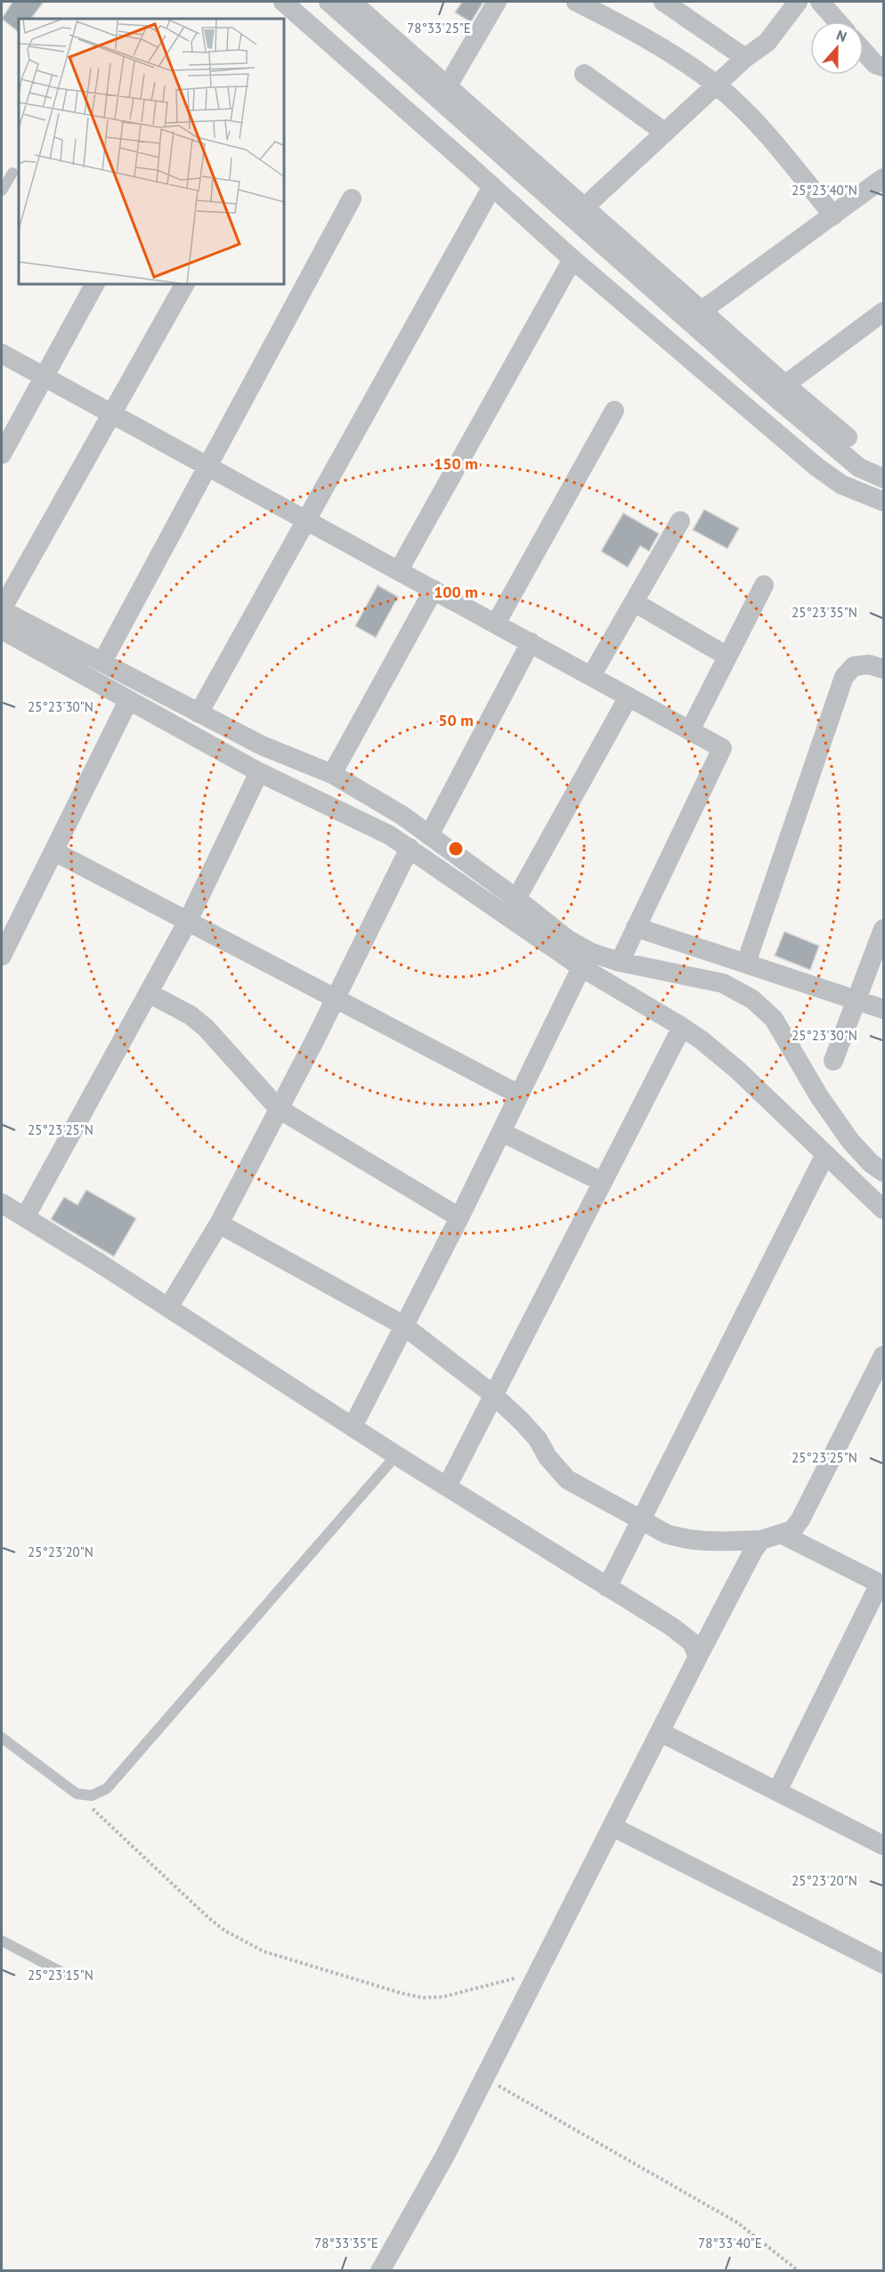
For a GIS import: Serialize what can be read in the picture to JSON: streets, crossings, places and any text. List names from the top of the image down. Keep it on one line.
{"north":"top","coordinates":["78°33'25\"E","25°23'40\"N","25°23'35\"N","25°23'30\"N","25°23'25\"N","25°23'20\"N","25°23'15\"N","78°33'35\"E","78°33'40\"E"],"rings":["150 m","100 m","50 m"]}
